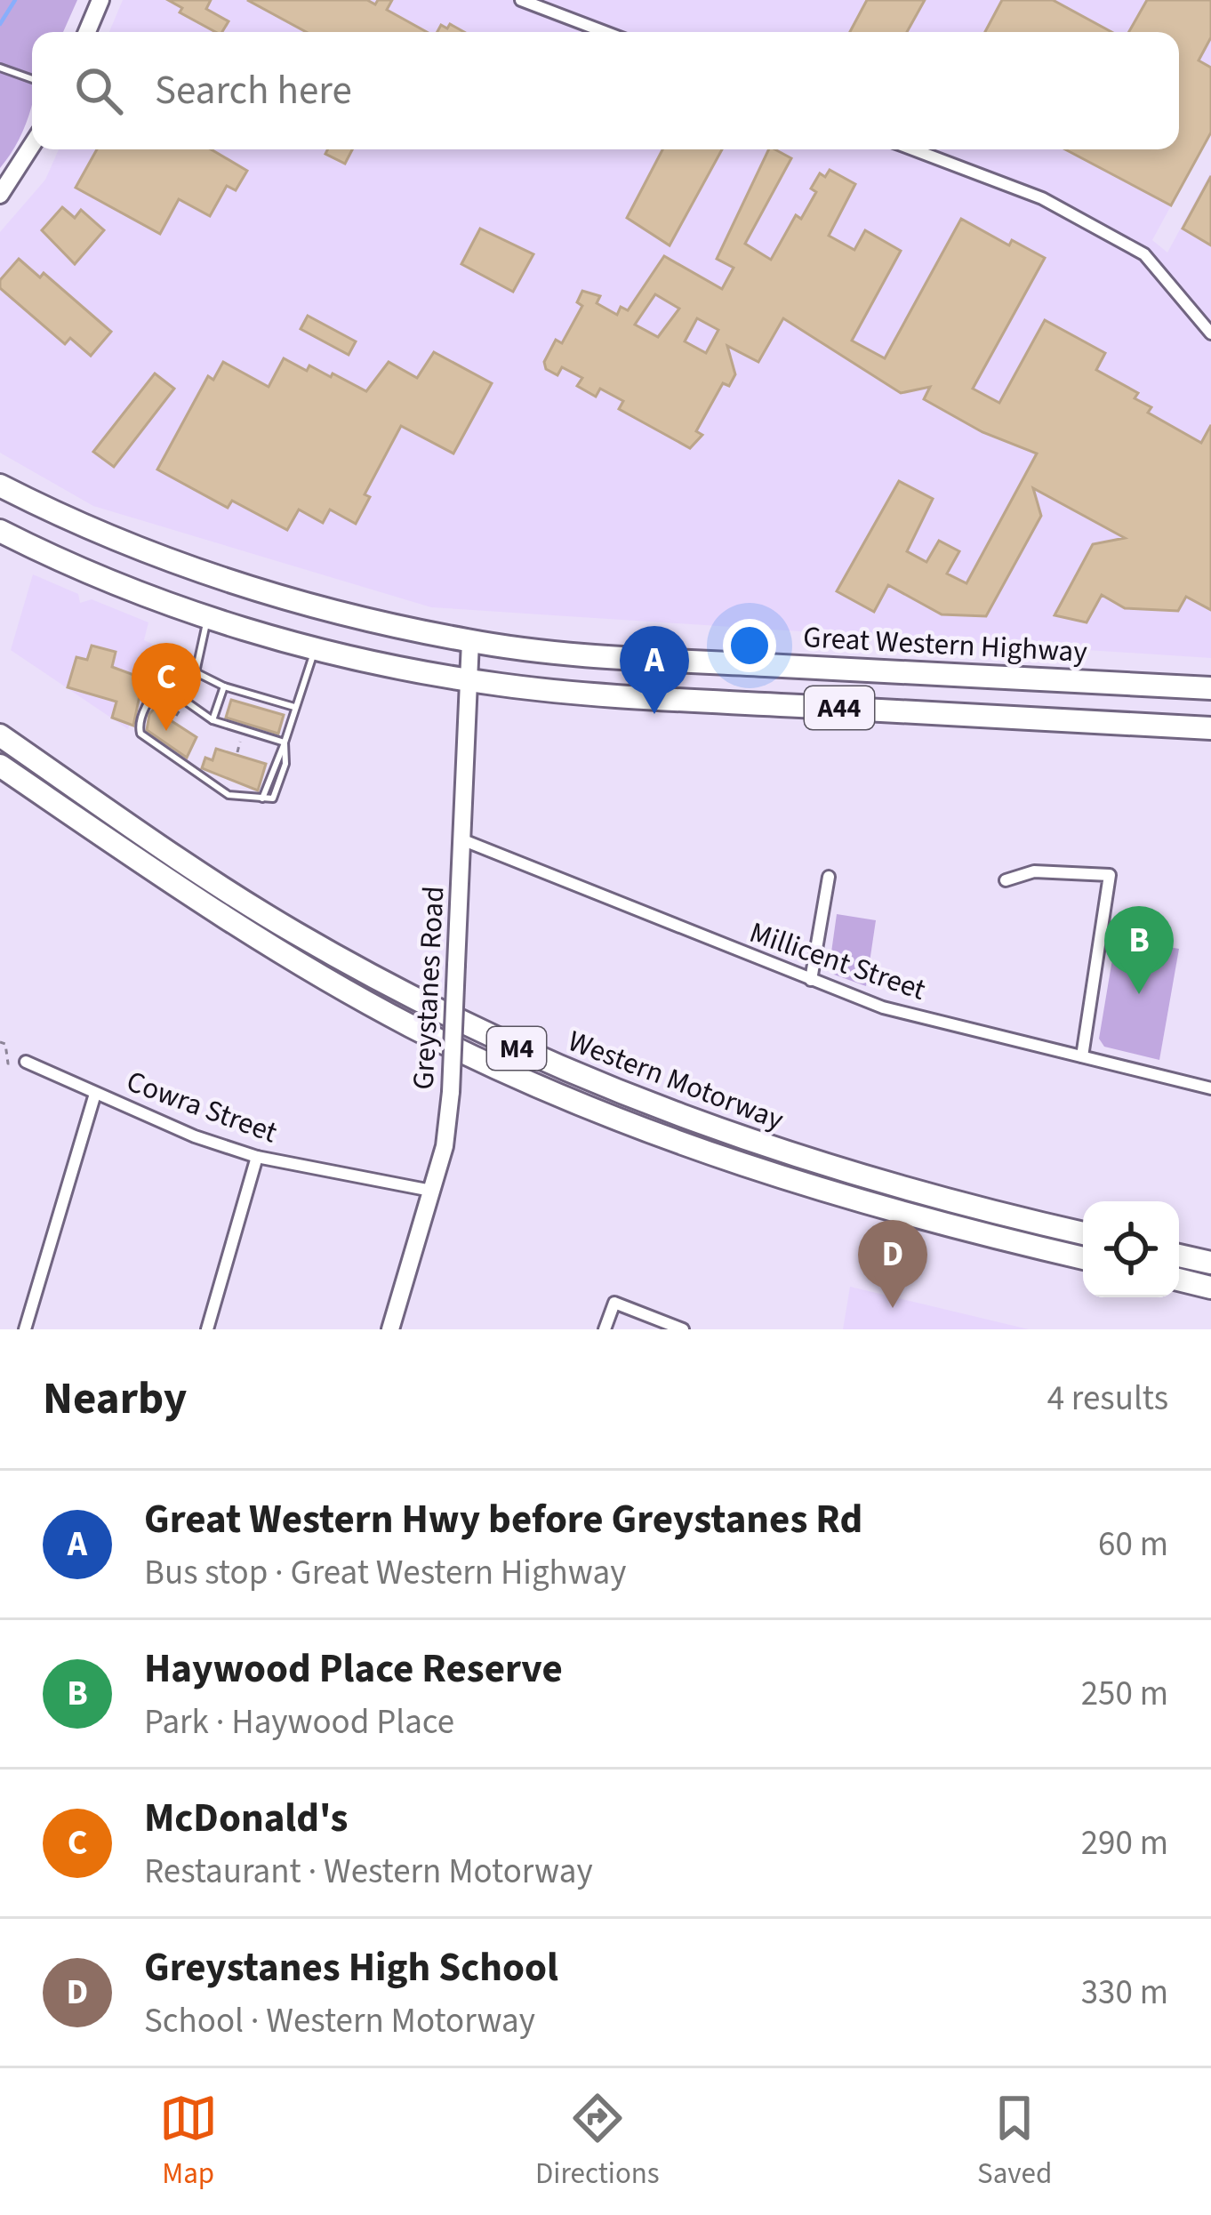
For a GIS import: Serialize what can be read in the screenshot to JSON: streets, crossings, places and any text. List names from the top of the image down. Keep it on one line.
{"streets":{"highway":["Great Western Highway","A44","M4","Western Motorway"],"main road":["Greystanes Road"],"street":["Millicent Street","Cowra Street"]},"crossings":[["Great Western Highway","Greystanes Road"],["A44","Greystanes Road"],["Millicent Street","Greystanes Road"],["Greystanes Road","Cowra Street"]],"page":{"search":"Search here","pins":["A","C","B","D"],"heading":["Nearby","4 results"],"list":[{"mark":"A","name":"Great Western Hwy before Greystanes Rd","note":"Bus stop · Great Western Highway","value":"60 m"},{"mark":"B","name":"Haywood Place Reserve","note":"Park · Haywood Place","value":"250 m"},{"mark":"C","name":"McDonald's","note":"Restaurant · Western Motorway","value":"290 m"},{"mark":"D","name":"Greystanes High School","note":"School · Western Motorway","value":"330 m"}],"nav":["Map","Directions","Saved"]}}
